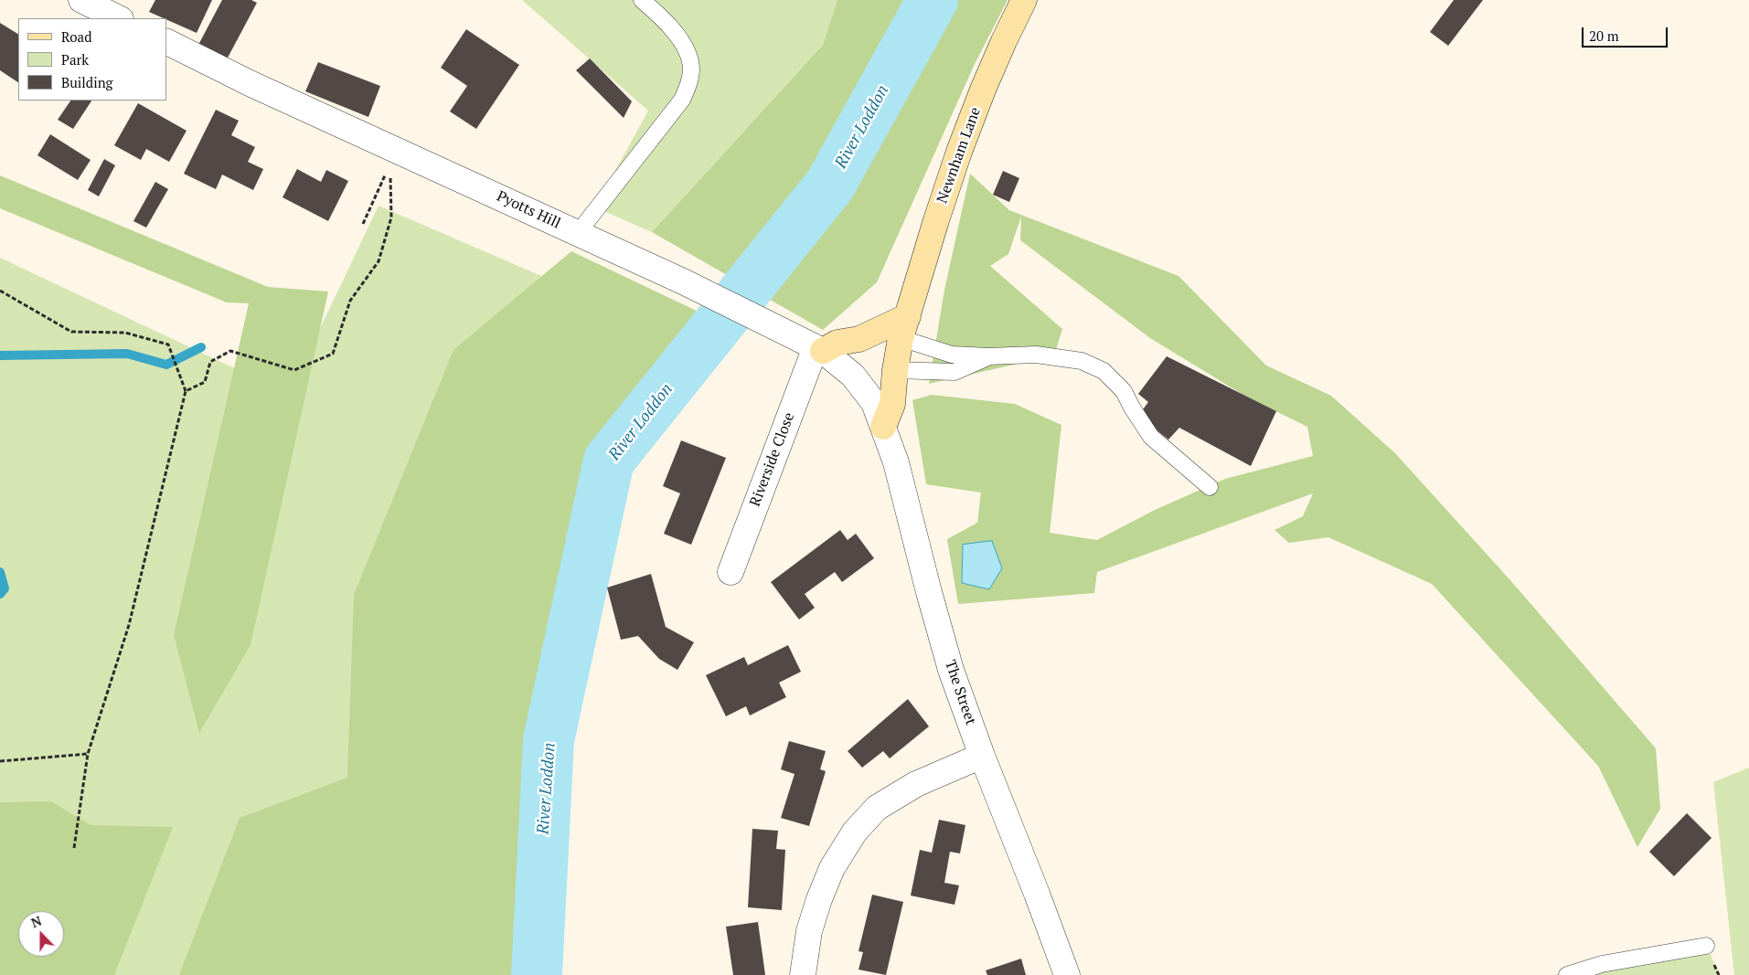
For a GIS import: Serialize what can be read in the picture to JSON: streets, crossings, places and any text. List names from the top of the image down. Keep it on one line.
{"streets":{"street":["Newnham Lane","Pyotts Hill","Riverside Close","The Street"]},"crossings":[["Newnham Lane","The Street"],["Pyotts Hill","Riverside Close"],["Pyotts Hill","The Street"]],"water":["River Loddon"],"legend":["Road","Park","Building"],"scale_bar":"20 m","north":"top"}
